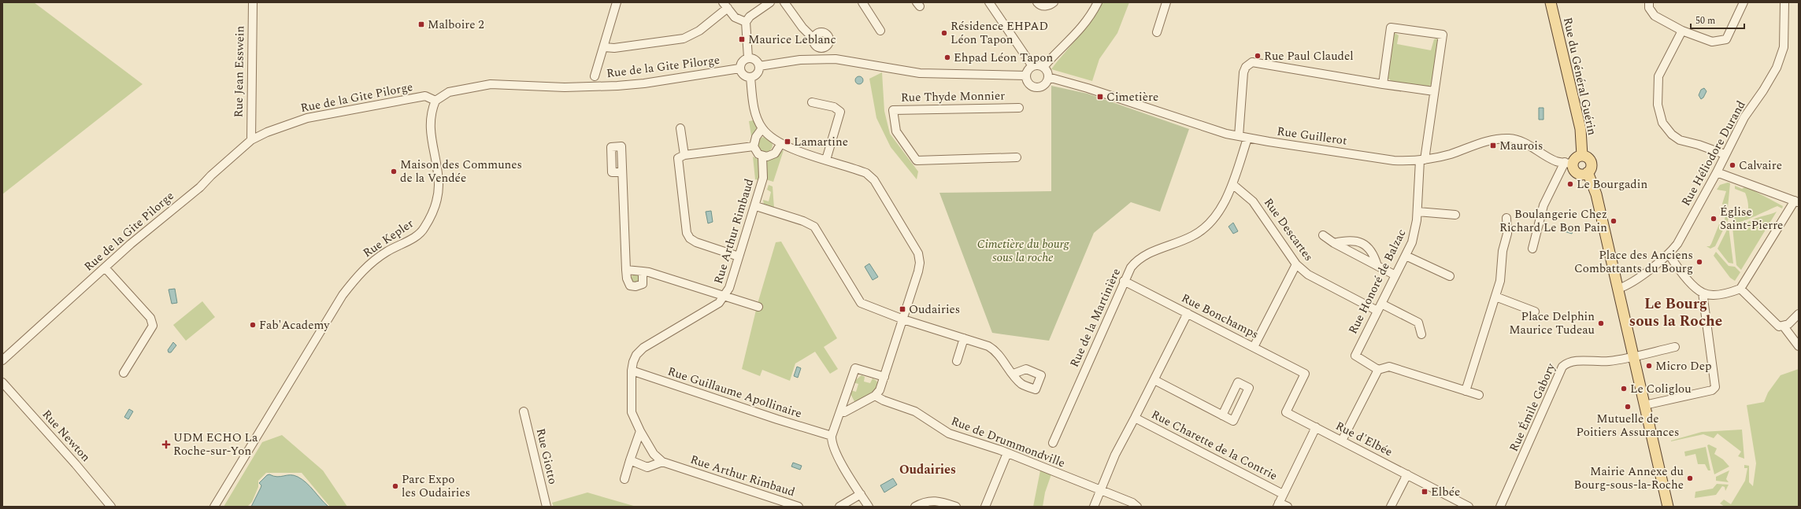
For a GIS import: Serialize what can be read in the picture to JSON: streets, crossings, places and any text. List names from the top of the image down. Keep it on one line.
{"streets":{"main road":["Rue du Général Guérin"],"street":["Rue de la Gite Pilorge","Rue Jean Esswein","Rue Thyde Monnier","Rue Guillerot","Rue Héliodore Durand","Rue Descartes","Rue Arthur Rimbaud","Rue Kepler","Rue Honoré de Balzac","Rue Bonchamps","Rue de la Martinière","Rue Guillaume Apollinaire","Rue Émile Gabory","Rue Newton","Rue d'Elbée","Rue de Drummondville","Rue Charette de la Contrie","Rue Giotto"]},"crossings":[["Rue de la Gite Pilorge","Rue Jean Esswein"],["Rue de la Gite Pilorge","Rue Kepler"],["Rue du Général Guérin","Rue Guillerot"],["Rue Guillerot","Rue Honoré de Balzac"],["Rue Guillerot","Rue de la Martinière"],["Rue Descartes","Rue Honoré de Balzac"],["Rue Descartes","Rue de la Martinière"],["Rue Arthur Rimbaud","Rue Guillaume Apollinaire"],["Rue Bonchamps","Rue de la Martinière"],["Rue Bonchamps","Rue d'Elbée"]],"districts":["Le Bourg sous la Roche","Oudairies"],"parks":["Cimetière du bourg sous la roche"],"places":{"transit":["Malboire 2","Maurice Leblanc","Cimetière","Lamartine","Maurois","Oudairies","Elbée"],"other":["Résidence EHPAD Léon Tapon","Rue Paul Claudel","Ehpad Léon Tapon","Calvaire","Maison des Communes de la Vendée","Le Bourgadin","Église Saint-Pierre","Boulangerie Chez Richard Le Bon Pain","Place des Anciens Combattants du Bourg","Place Delphin Maurice Tudeau","Fab'Academy","Micro Dep","Le Coliglou","Mutuelle de Poitiers Assurances","Mairie Annexe du Bourg-sous-la-Roche","Parc Expo les Oudairies"],"health":["UDM ECHO La Roche-sur-Yon"]},"scale_bar":"50 m"}
